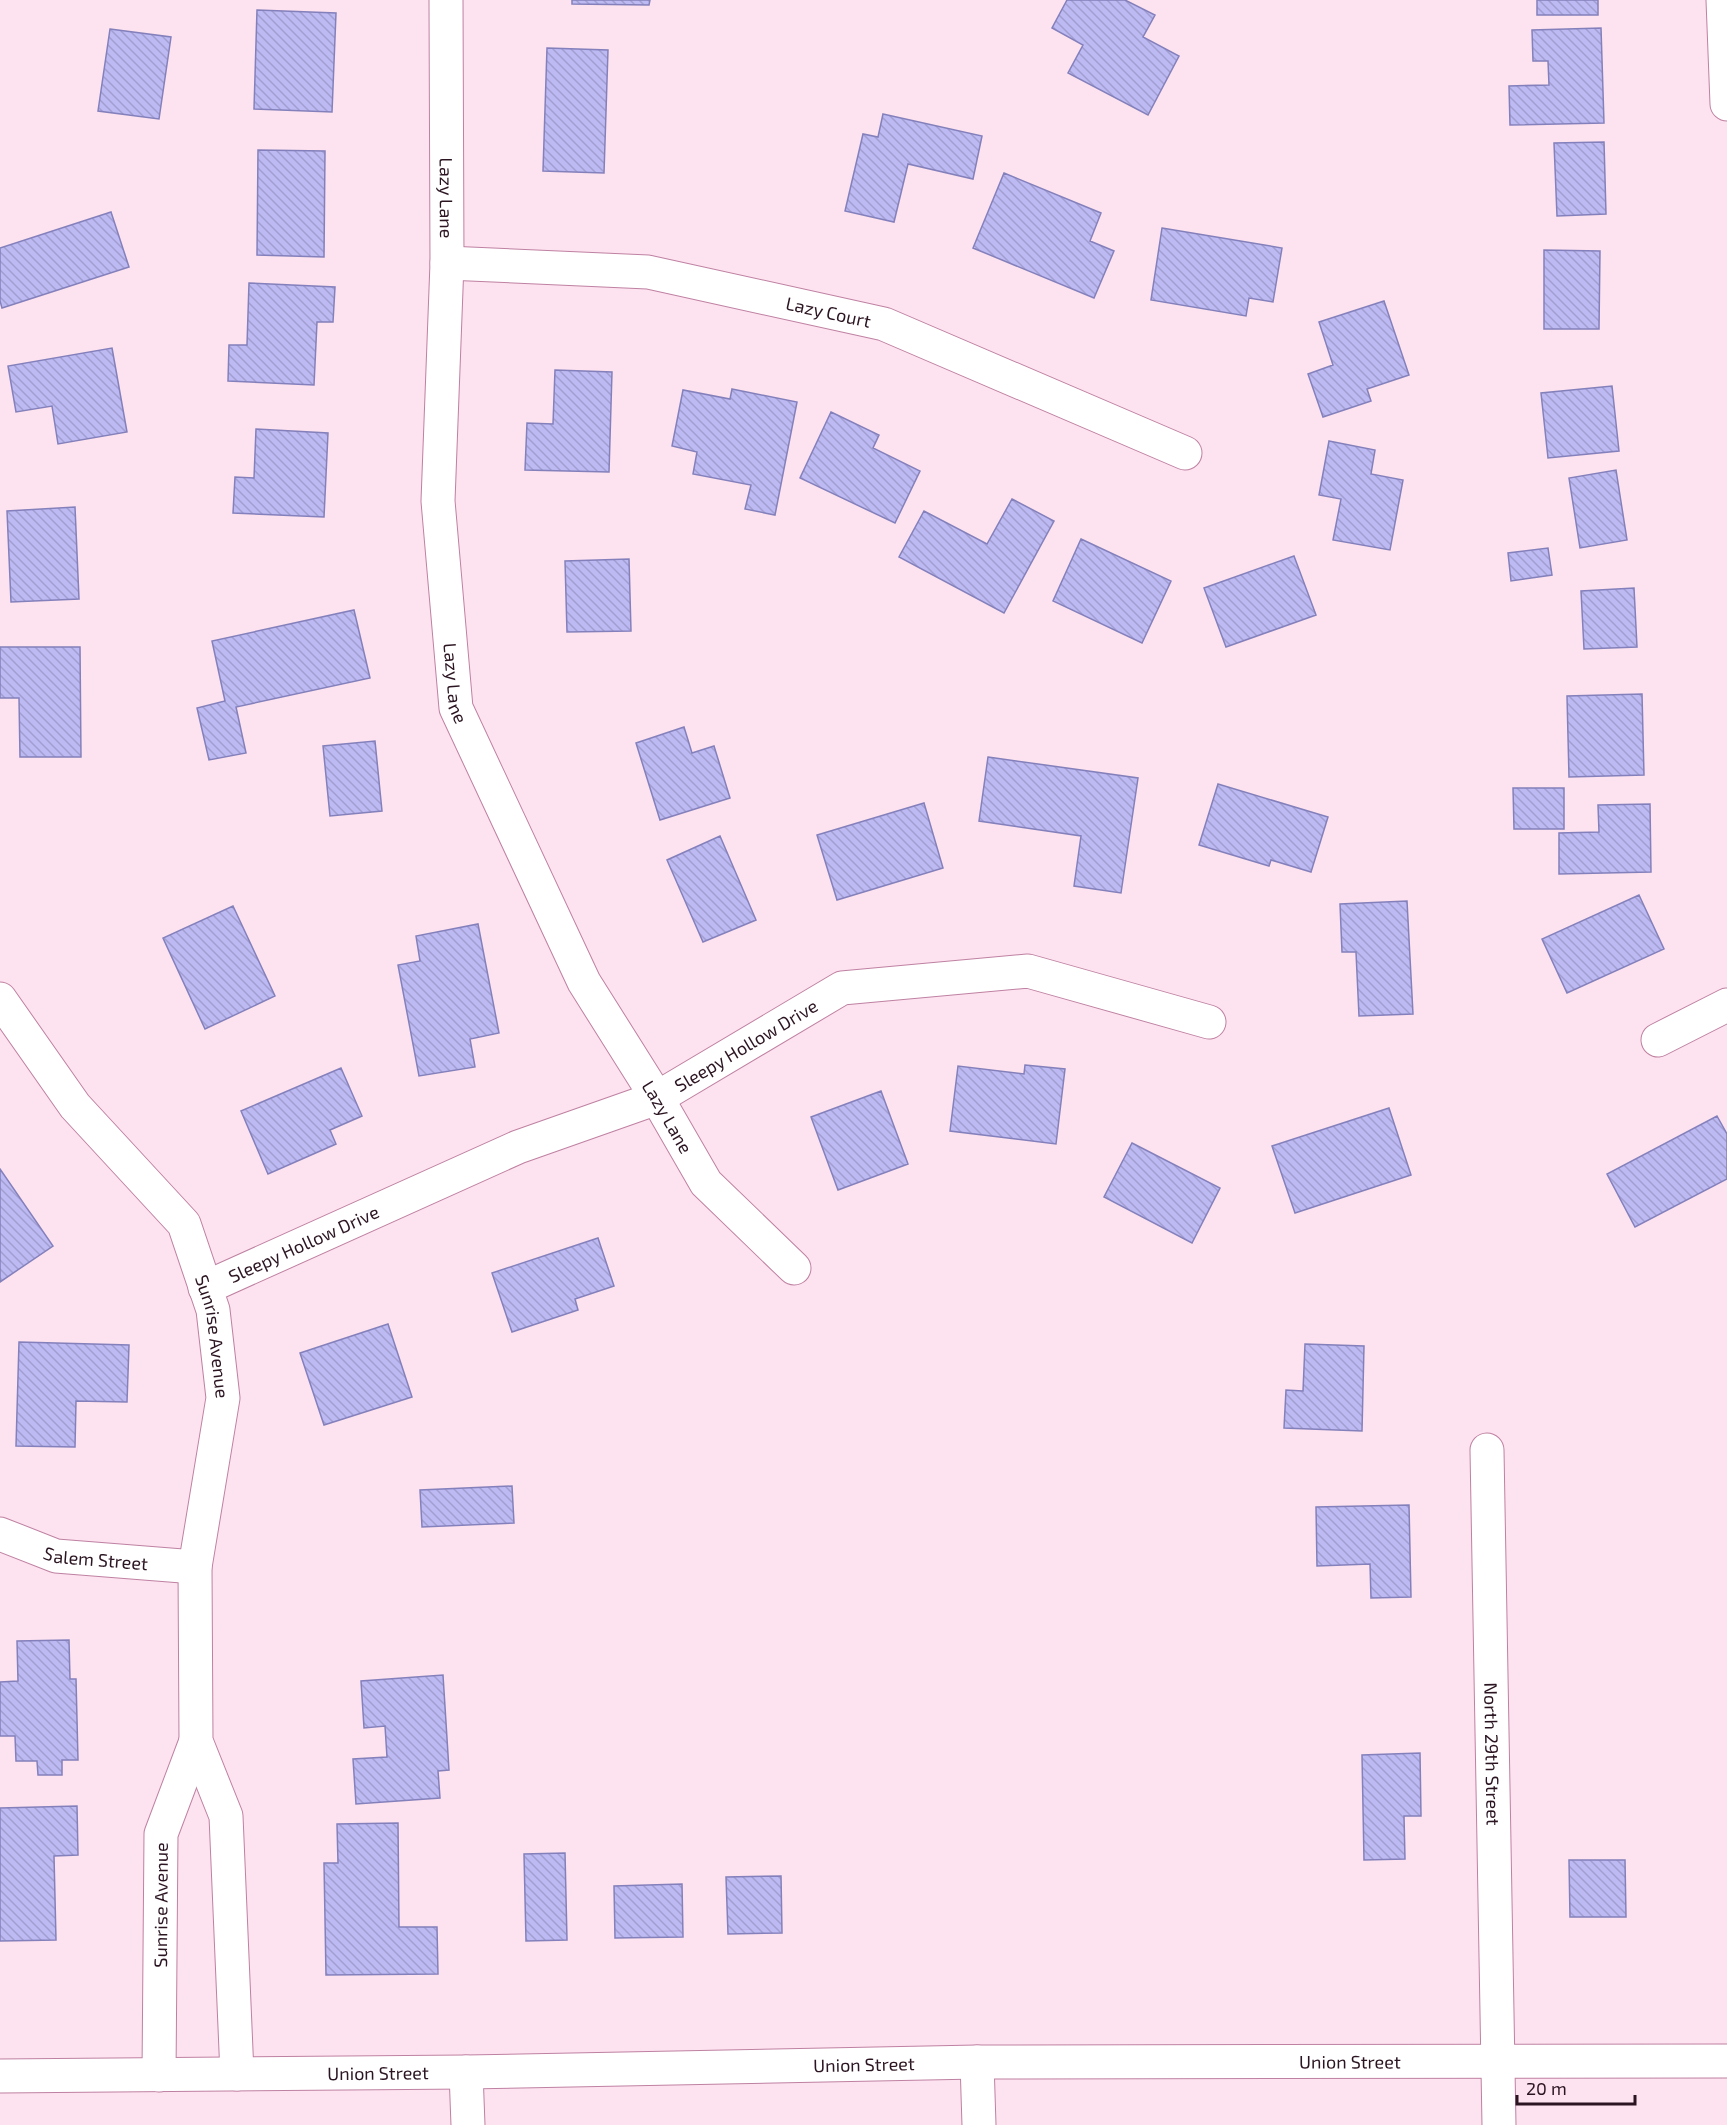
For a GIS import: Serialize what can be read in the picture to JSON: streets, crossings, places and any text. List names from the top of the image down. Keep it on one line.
{"streets":{"street":["Lazy Lane","Lazy Court","Sleepy Hollow Drive","Sunrise Avenue","Salem Street","North 29th Street","Union Street"]},"crossings":[["Lazy Lane","Lazy Court"],["Lazy Lane","Sleepy Hollow Drive"],["Sleepy Hollow Drive","Sunrise Avenue"],["Sunrise Avenue","Salem Street"],["Sunrise Avenue","Union Street"],["North 29th Street","Union Street"]],"scale_bar":"20 m"}
